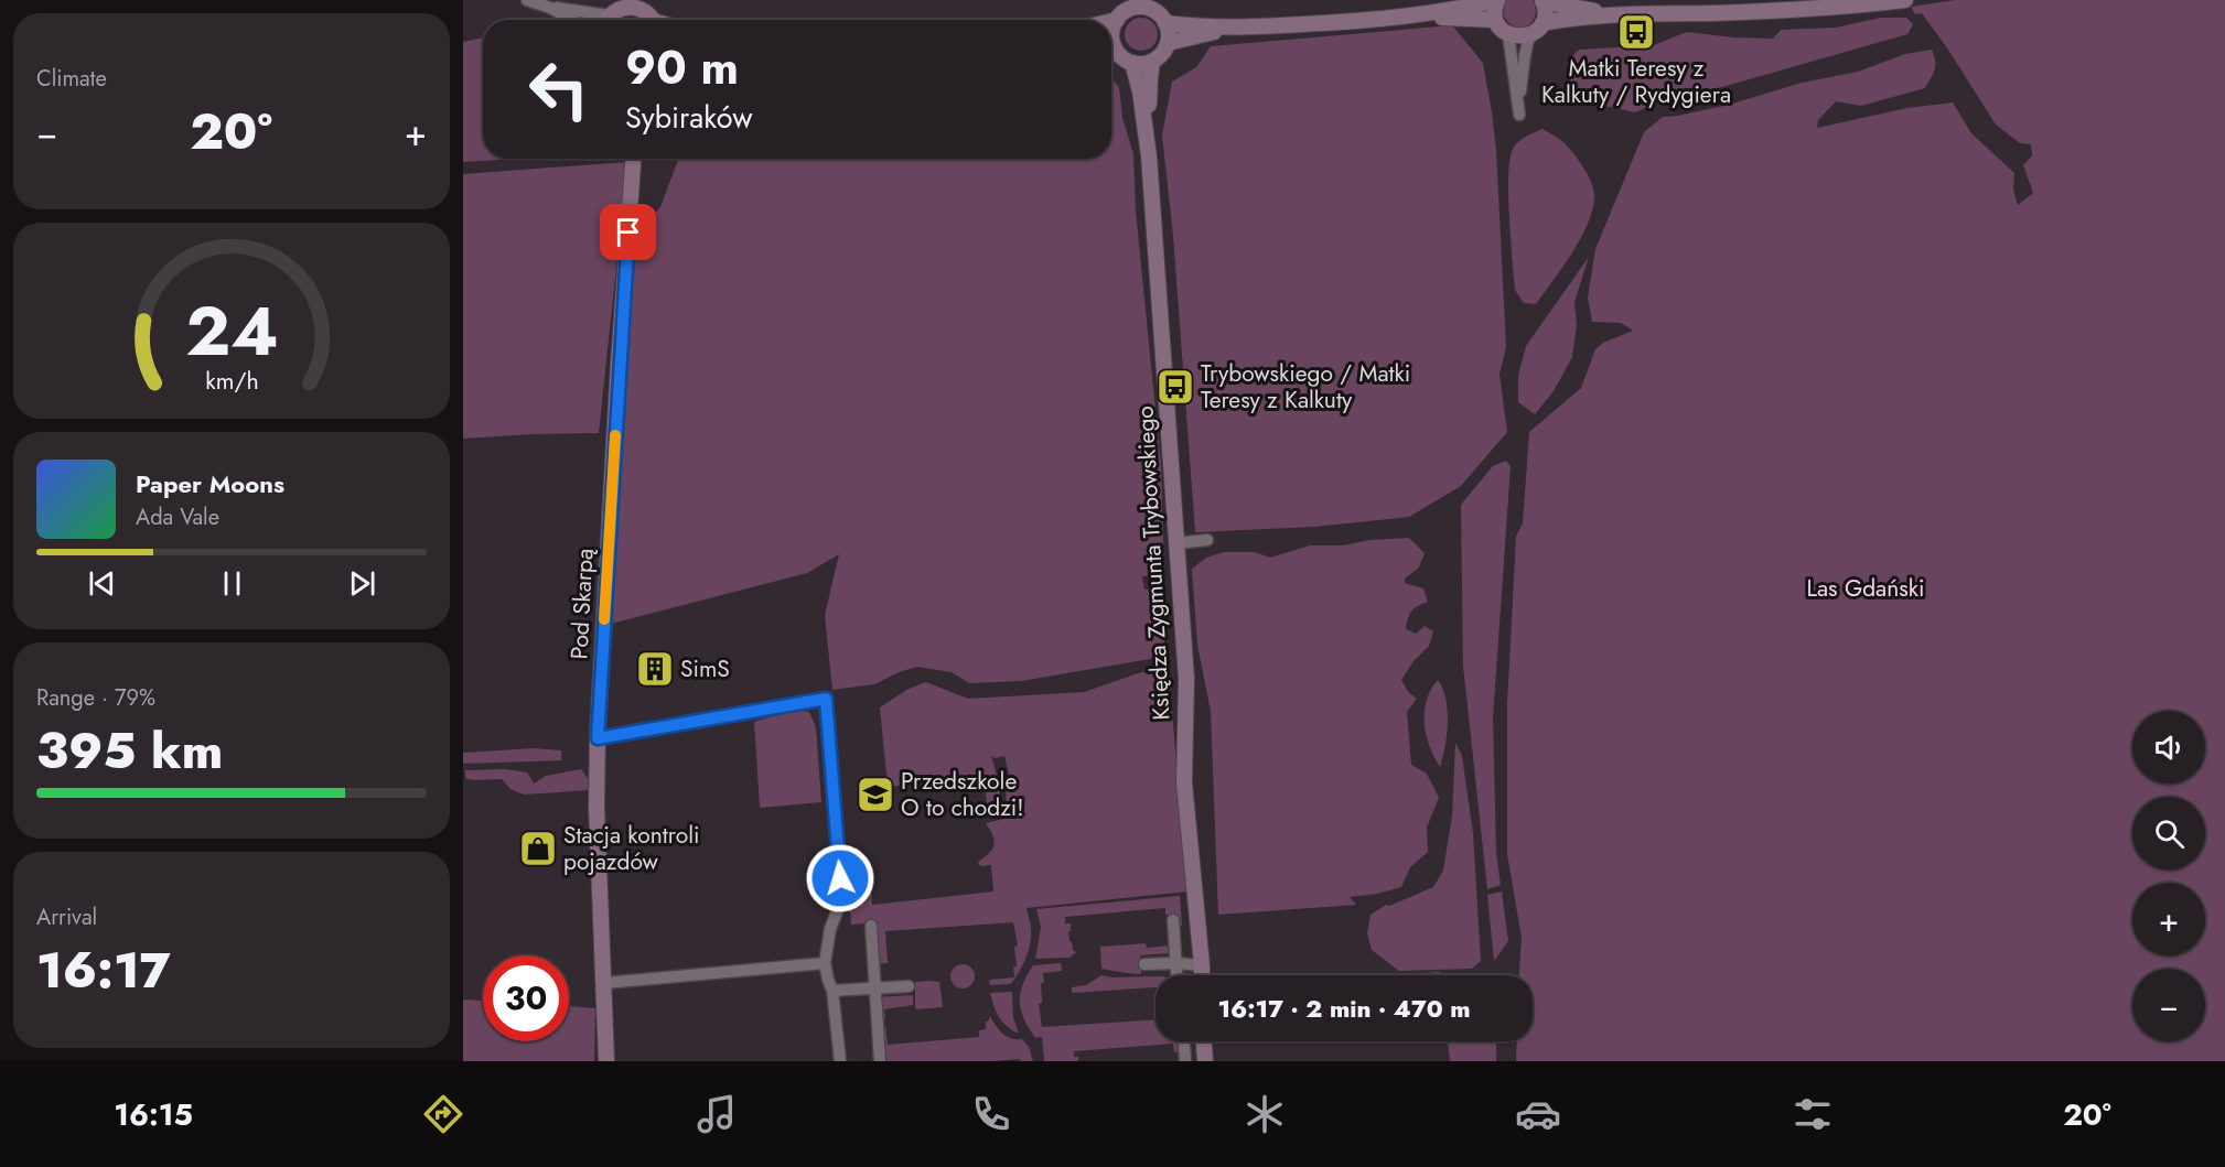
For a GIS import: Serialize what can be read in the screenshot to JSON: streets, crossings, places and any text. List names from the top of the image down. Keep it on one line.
{"streets":{"street":["Księdza Zygmunta Trybowskiego","Pod Skarpą"]},"parks":["Las Gdański"],"places":{"bus stop":["Matki Teresy z Kalkuty / Rydygiera","Trybowskiego / Matki Teresy z Kalkuty"],"building":["SimS"],"school or university":["Przedszkole O to chodzi!"],"shop":["Stacja kontroli pojazdów"]},"page":{"tile":["Climate",["Range · 79%","395 km"],["Arrival","16:17"]],"turn":["90 m","Sybiraków"],"heat":["−","20°","+"],"song":["Paper Moons","Ada Vale"],"map_buttons":["+","−"],"limit":"30","trip":"16:17 · 2 min · 470 m","tabs":["16:15","20°"],"gauge":["24","km/h"]}}
